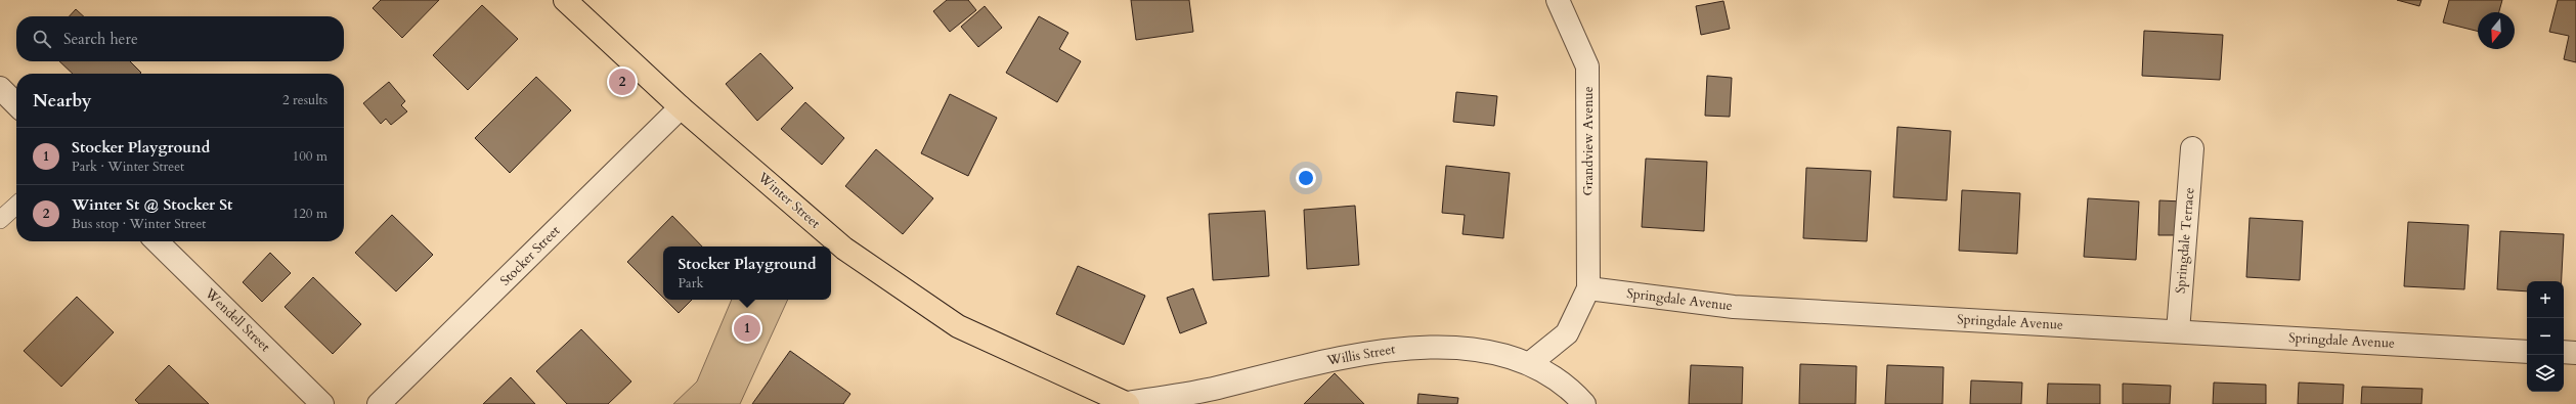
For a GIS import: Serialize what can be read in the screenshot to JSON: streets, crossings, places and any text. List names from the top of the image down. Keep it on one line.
{"streets":{"main road":["Winter Street"],"street":["Grandview Avenue","Springdale Terrace","Stocker Street","Springdale Avenue","Wendell Street","Willis Street"]},"crossings":[["Grandview Avenue","Springdale Avenue"],["Winter Street","Stocker Street"],["Winter Street","Willis Street"],["Springdale Terrace","Springdale Avenue"]],"north":"bottom","page":{"search":"Search here","pins":["2","1"],"heading":["Nearby","2 results"],"list":[{"mark":"1","name":"Stocker Playground","note":"Park · Winter Street","value":"100 m"},{"mark":"2","name":"Winter St @ Stocker St","note":"Bus stop · Winter Street","value":"120 m"}],"popup":["Stocker Playground","Park"],"map_buttons":["+","−"]}}
